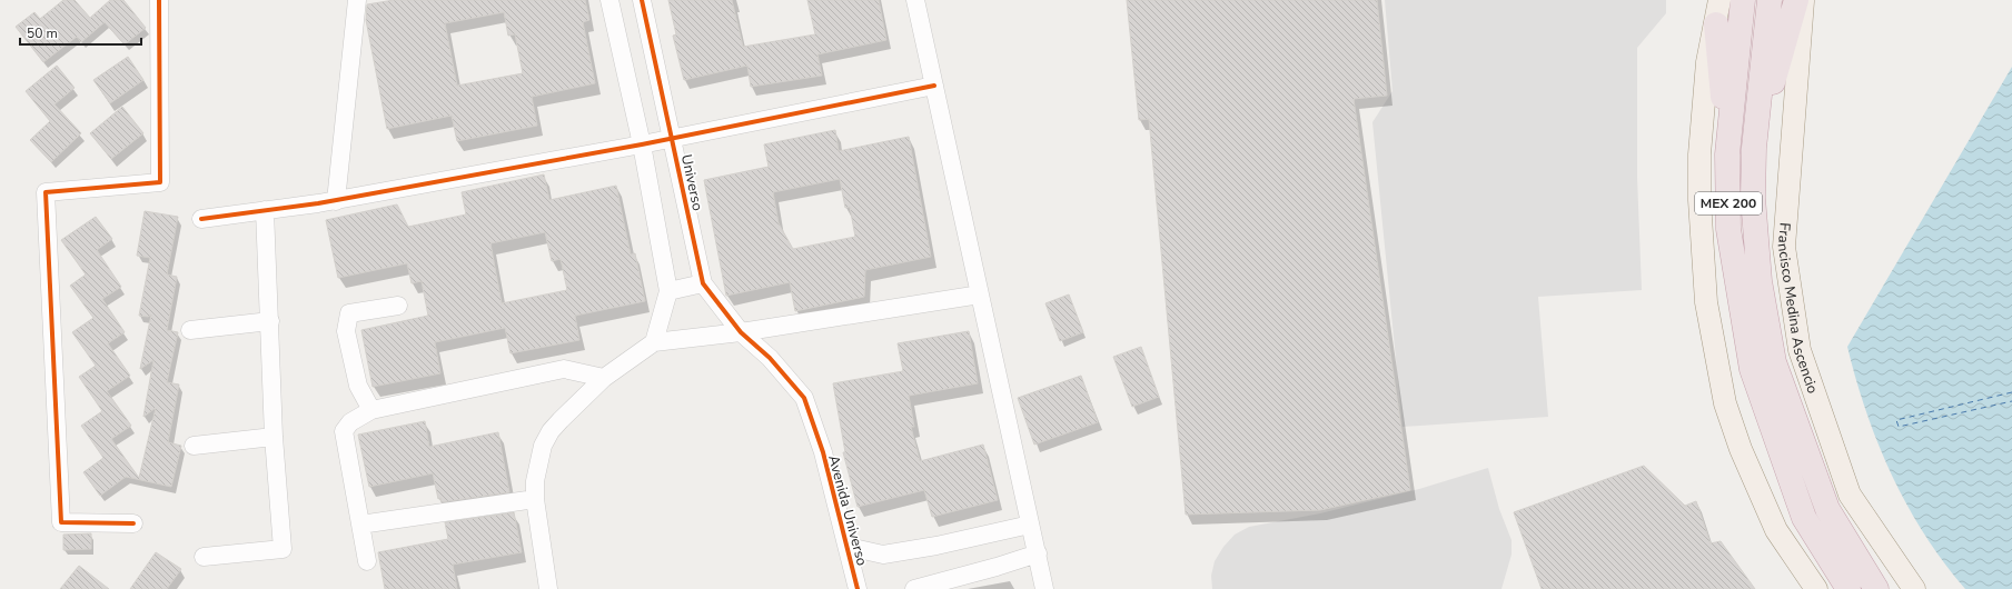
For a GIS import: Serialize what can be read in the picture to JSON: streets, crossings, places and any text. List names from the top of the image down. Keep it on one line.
{"streets":{"highway":["MEX 200","Francisco Medina Ascencio"],"street":["Universo","Avenida Universo"]},"crossings":[["Universo","Avenida Universo"]],"scale_bar":"50 m"}
